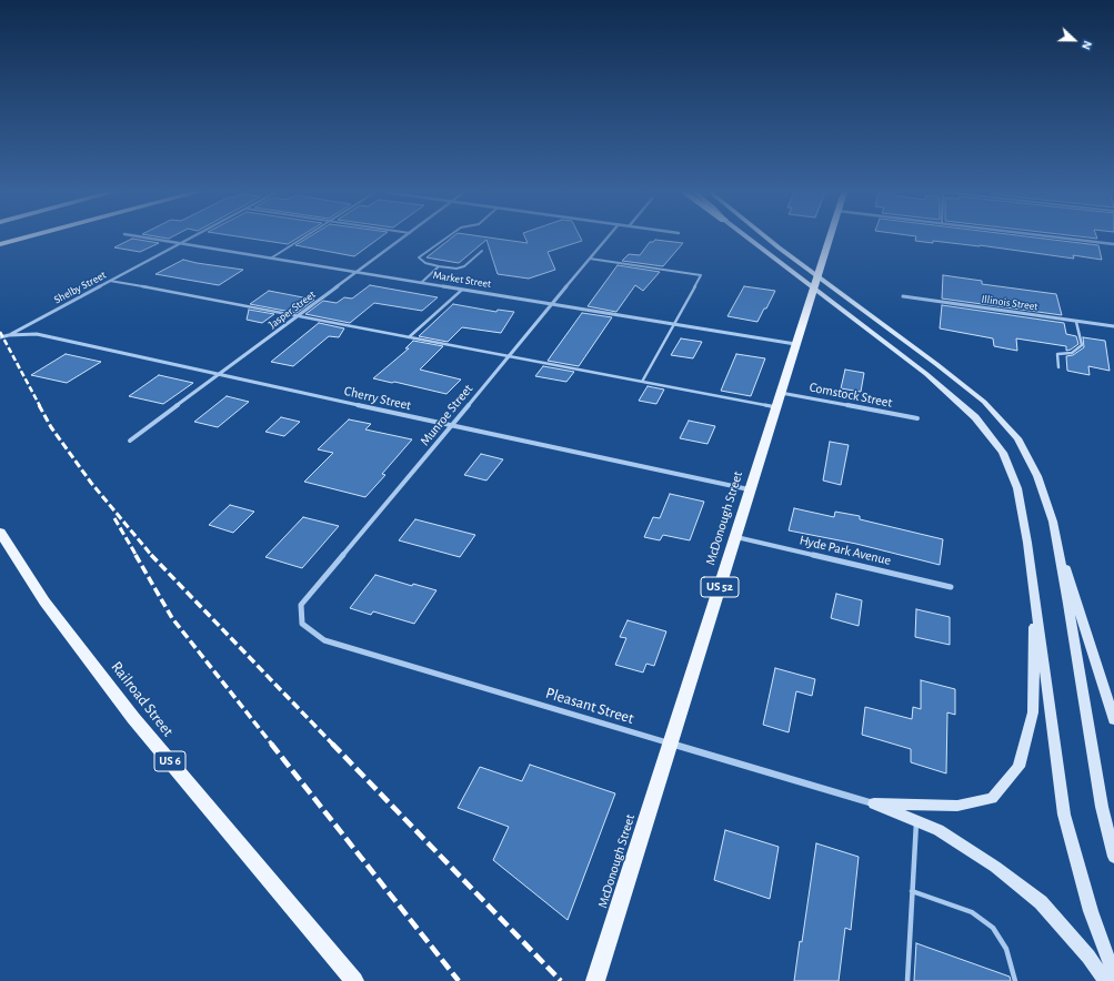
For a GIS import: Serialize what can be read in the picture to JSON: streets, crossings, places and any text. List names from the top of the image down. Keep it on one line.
{"streets":{"main road":["McDonough Street","US 52","Railroad Street","US 6"],"street":["Market Street","Shelby Street","Illinois Street","Jasper Street","Comstock Street","Cherry Street","Munroe Street","Hyde Park Avenue","Pleasant Street"]},"crossings":[["Market Street","Shelby Street"],["Market Street","Jasper Street"],["Market Street","Munroe Street"],["Market Street","McDonough Street"],["Shelby Street","Cherry Street"],["Jasper Street","Cherry Street"],["Comstock Street","McDonough Street"],["Cherry Street","Munroe Street"],["Cherry Street","McDonough Street"],["Munroe Street","Pleasant Street"],["McDonough Street","Hyde Park Avenue"],["McDonough Street","Pleasant Street"]],"north":"right"}
